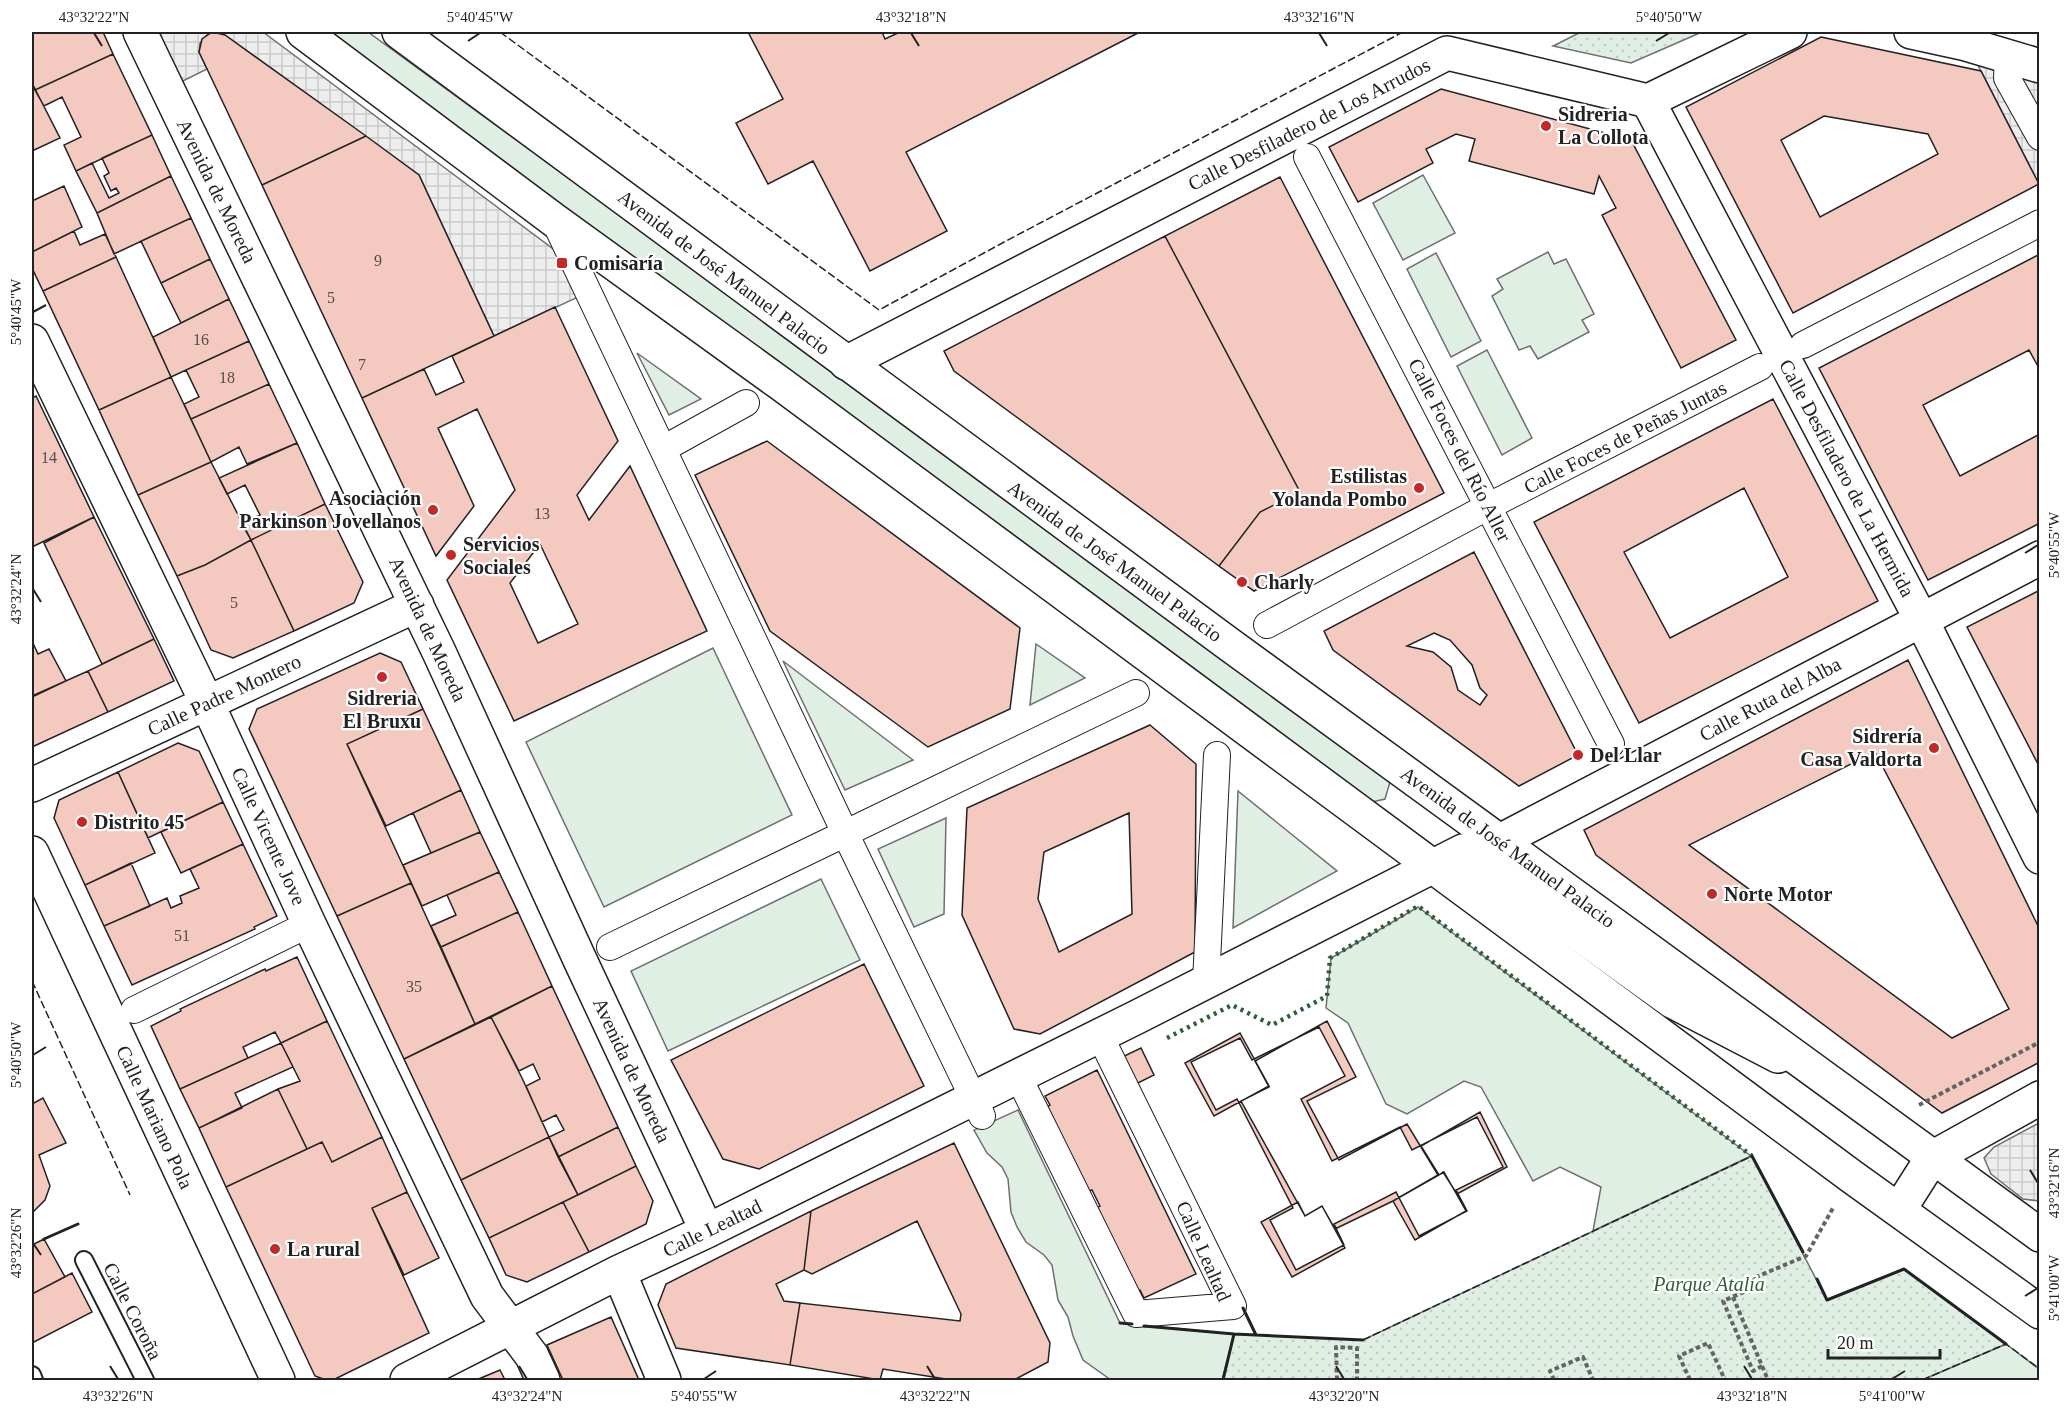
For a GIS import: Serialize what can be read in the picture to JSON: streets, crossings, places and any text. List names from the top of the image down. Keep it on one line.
{"streets":{"street":["Calle Desfiladero de Los Arrudos","Avenida de Moreda","Avenida de José Manuel Palacio","Calle Foces de Peñas Juntas","Calle Foces del Río Aller","Calle Desfiladero de La Hermida","Calle Padre Montero","Calle Ruta del Alba","Calle Vicente Jove","Calle Mariano Pola","Calle Lealtad"],"lane":["Calle Coroña"]},"crossings":[["Calle Desfiladero de Los Arrudos","Avenida de José Manuel Palacio"],["Calle Desfiladero de Los Arrudos","Calle Desfiladero de La Hermida"],["Avenida de Moreda","Calle Padre Montero"],["Avenida de Moreda","Calle Lealtad"],["Avenida de José Manuel Palacio","Calle Ruta del Alba"],["Avenida de José Manuel Palacio","Calle Lealtad"],["Calle Foces de Peñas Juntas","Calle Foces del Río Aller"],["Calle Desfiladero de La Hermida","Calle Ruta del Alba"],["Calle Padre Montero","Calle Vicente Jove"],["Calle Vicente Jove","Calle Lealtad"]],"parks":["Parque Atalía"],"places":{"other":["Sidreria La Collota","Estilistas Yolanda Pombo","Asociación Parkinson Jovellanos","Servicios Sociales","Charly","Sidreria El Bruxu","Sidrería Casa Valdorta","Del Llar","Distrito 45","Norte Motor","La rural"],"transit":["Comisaría"]},"house_numbers":["9","5","16","7","18","14","13","5","51","35"],"scale_bar":"20 m","coordinates":["43°32'22\"N","5°40'45\"W","43°32'18\"N","43°32'16\"N","5°40'50\"W","5°40'55\"W","43°32'24\"N","43°32'26\"N","5°41'00\"W","43°32'20\"N"]}
